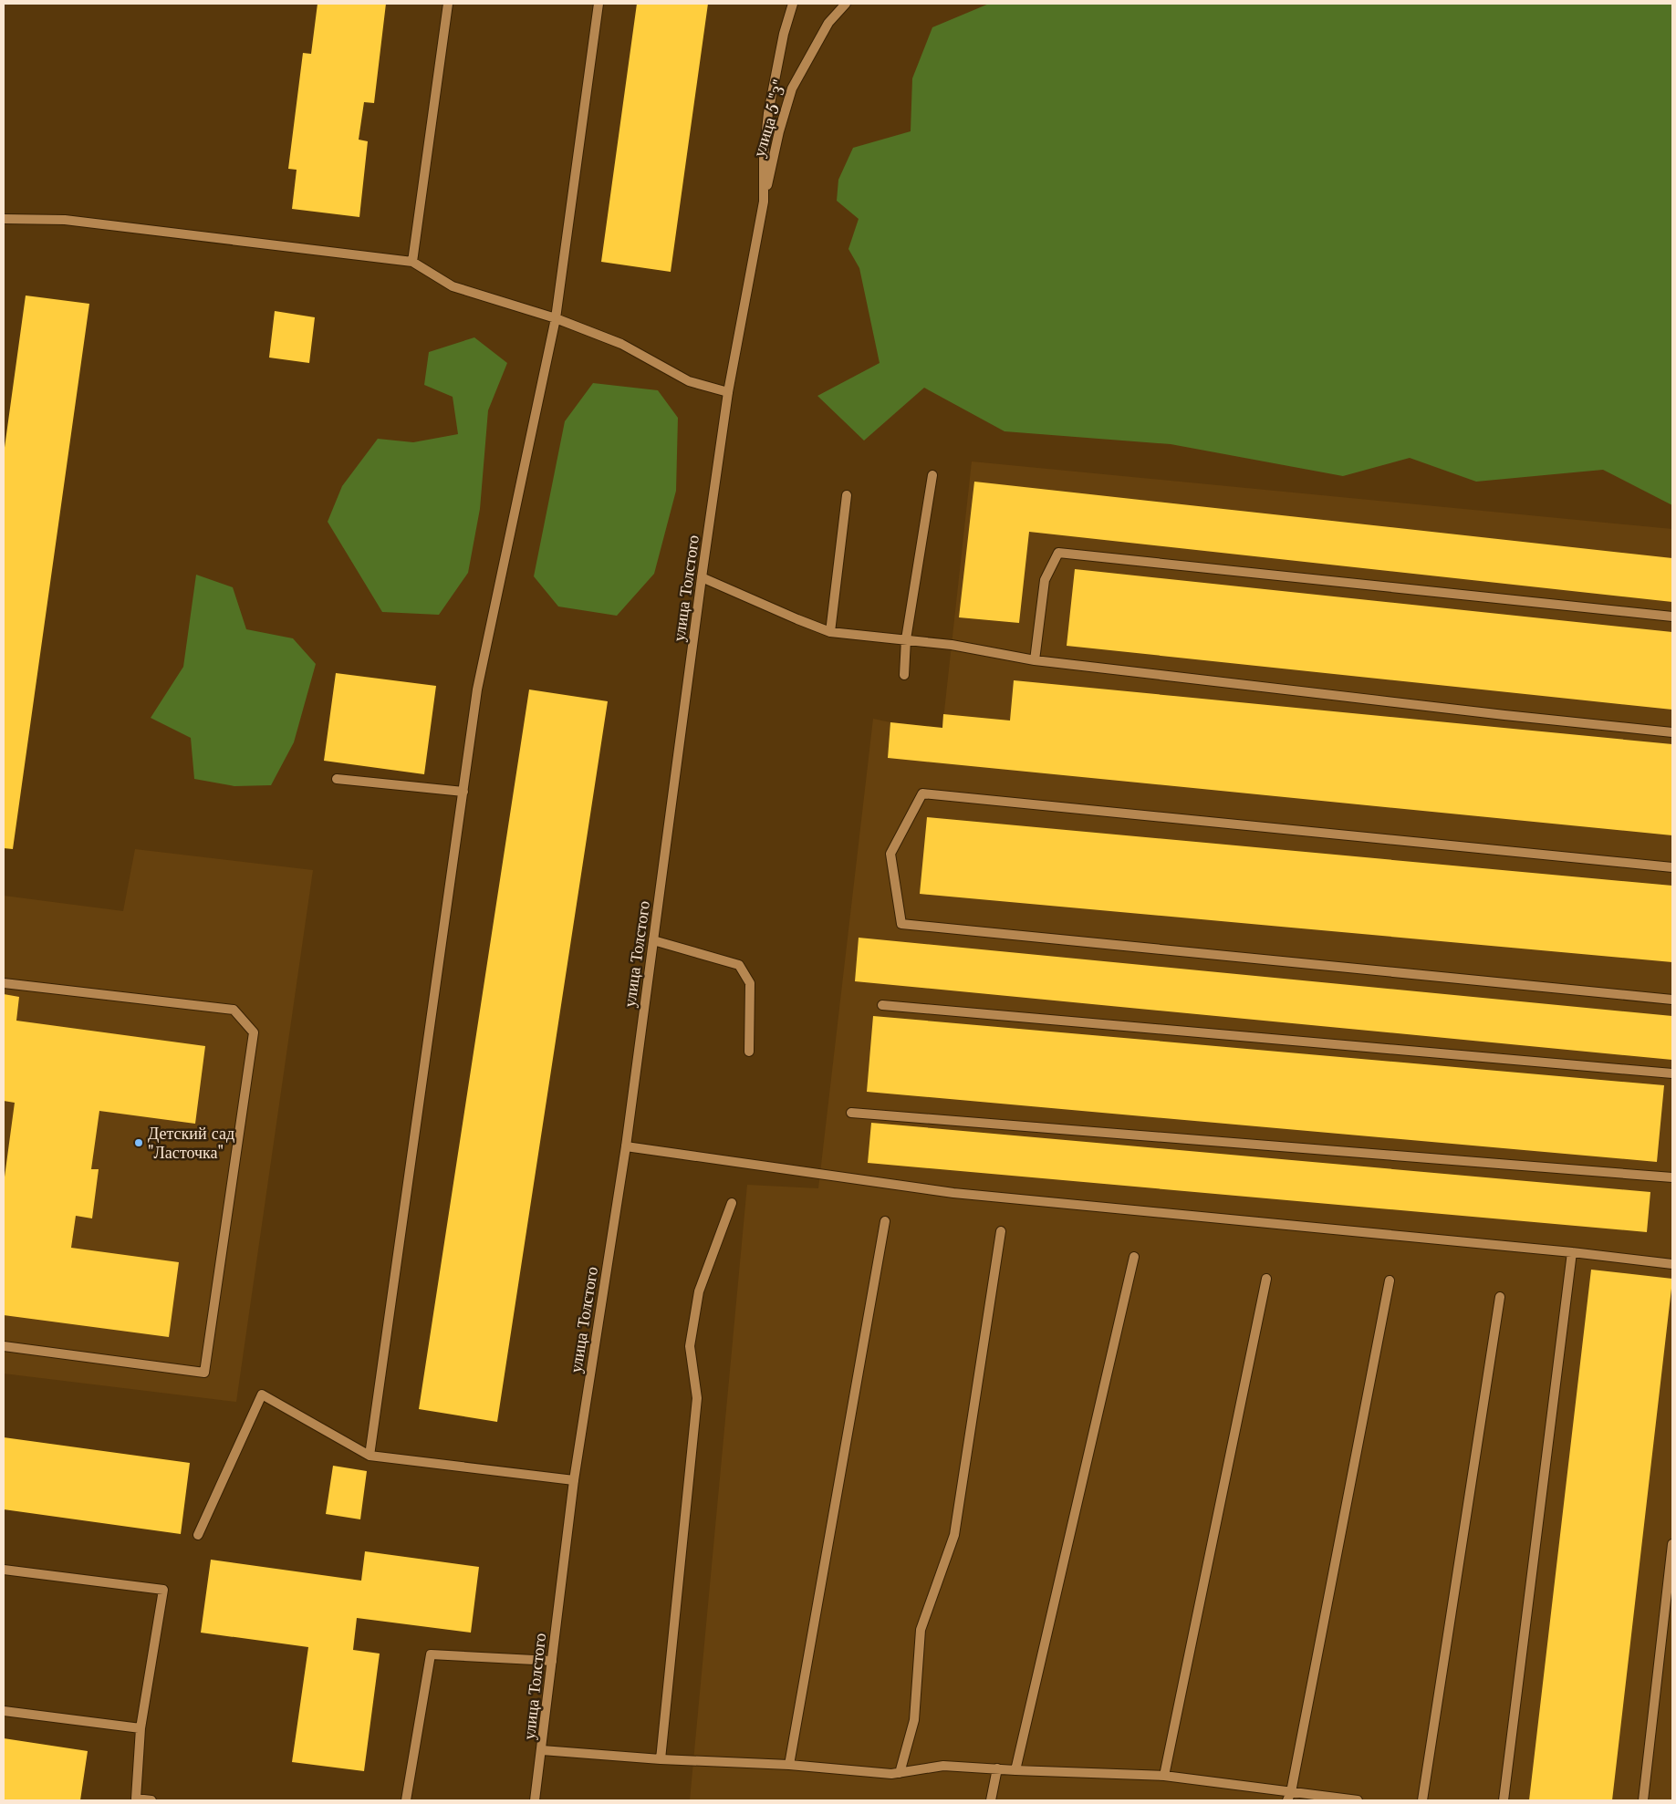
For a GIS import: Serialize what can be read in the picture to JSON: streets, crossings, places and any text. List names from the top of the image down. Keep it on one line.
{"streets":{"street":["улица 5 \"З\"","улица Толстого"]},"crossings":[["улица 5 \"З\"","улица Толстого"]],"places":["Детский сад \"Ласточка\""]}
